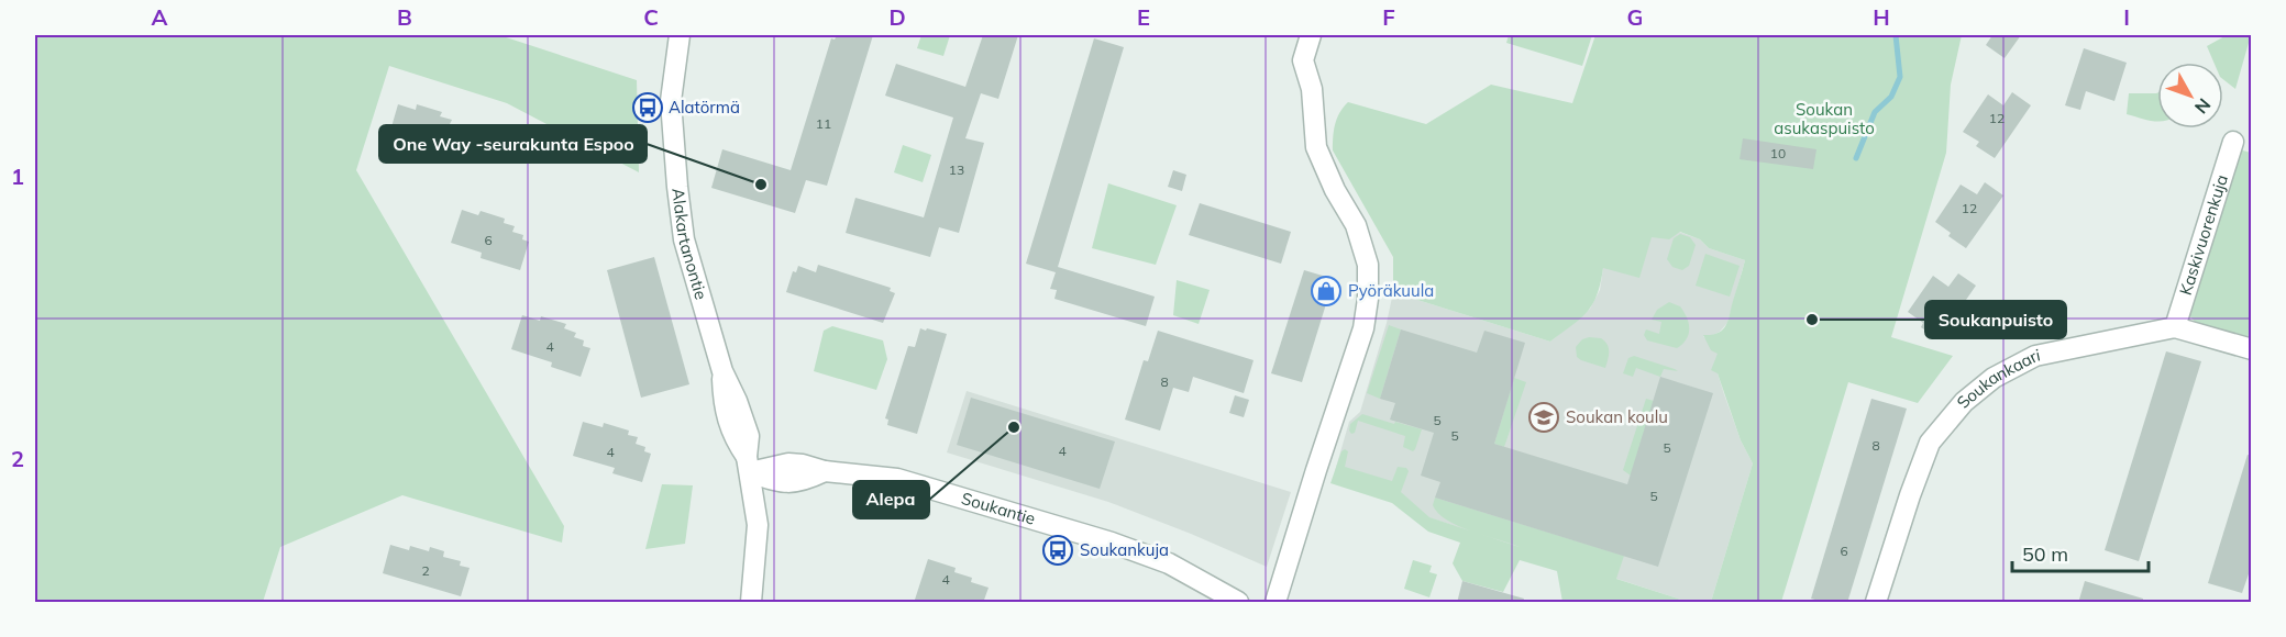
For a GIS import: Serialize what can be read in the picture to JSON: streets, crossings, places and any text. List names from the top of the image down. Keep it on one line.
{"streets":{"street":["Kaskivuorenkuja","Alakartanontie","Soukankaari","Soukantie"]},"crossings":[["Kaskivuorenkuja","Soukankaari"],["Alakartanontie","Soukantie"]],"parks":["Soukan asukaspuisto"],"places":{"bus stop":["Alatörmä","Soukankuja"],"other":["One Way -seurakunta Espoo","Soukanpuisto","Alepa"],"shop":["Pyöräkuula"],"school or university":["Soukan koulu"]},"house_numbers":["12","11","10","13","12","6","4","8","5","5","8","5","4","4","5","6","2","4"],"scale_bar":"50 m","north":"bottom right","grid":{"columns":["A","B","C","D","E","F","G","H","I"],"rows":["1","2"]}}
